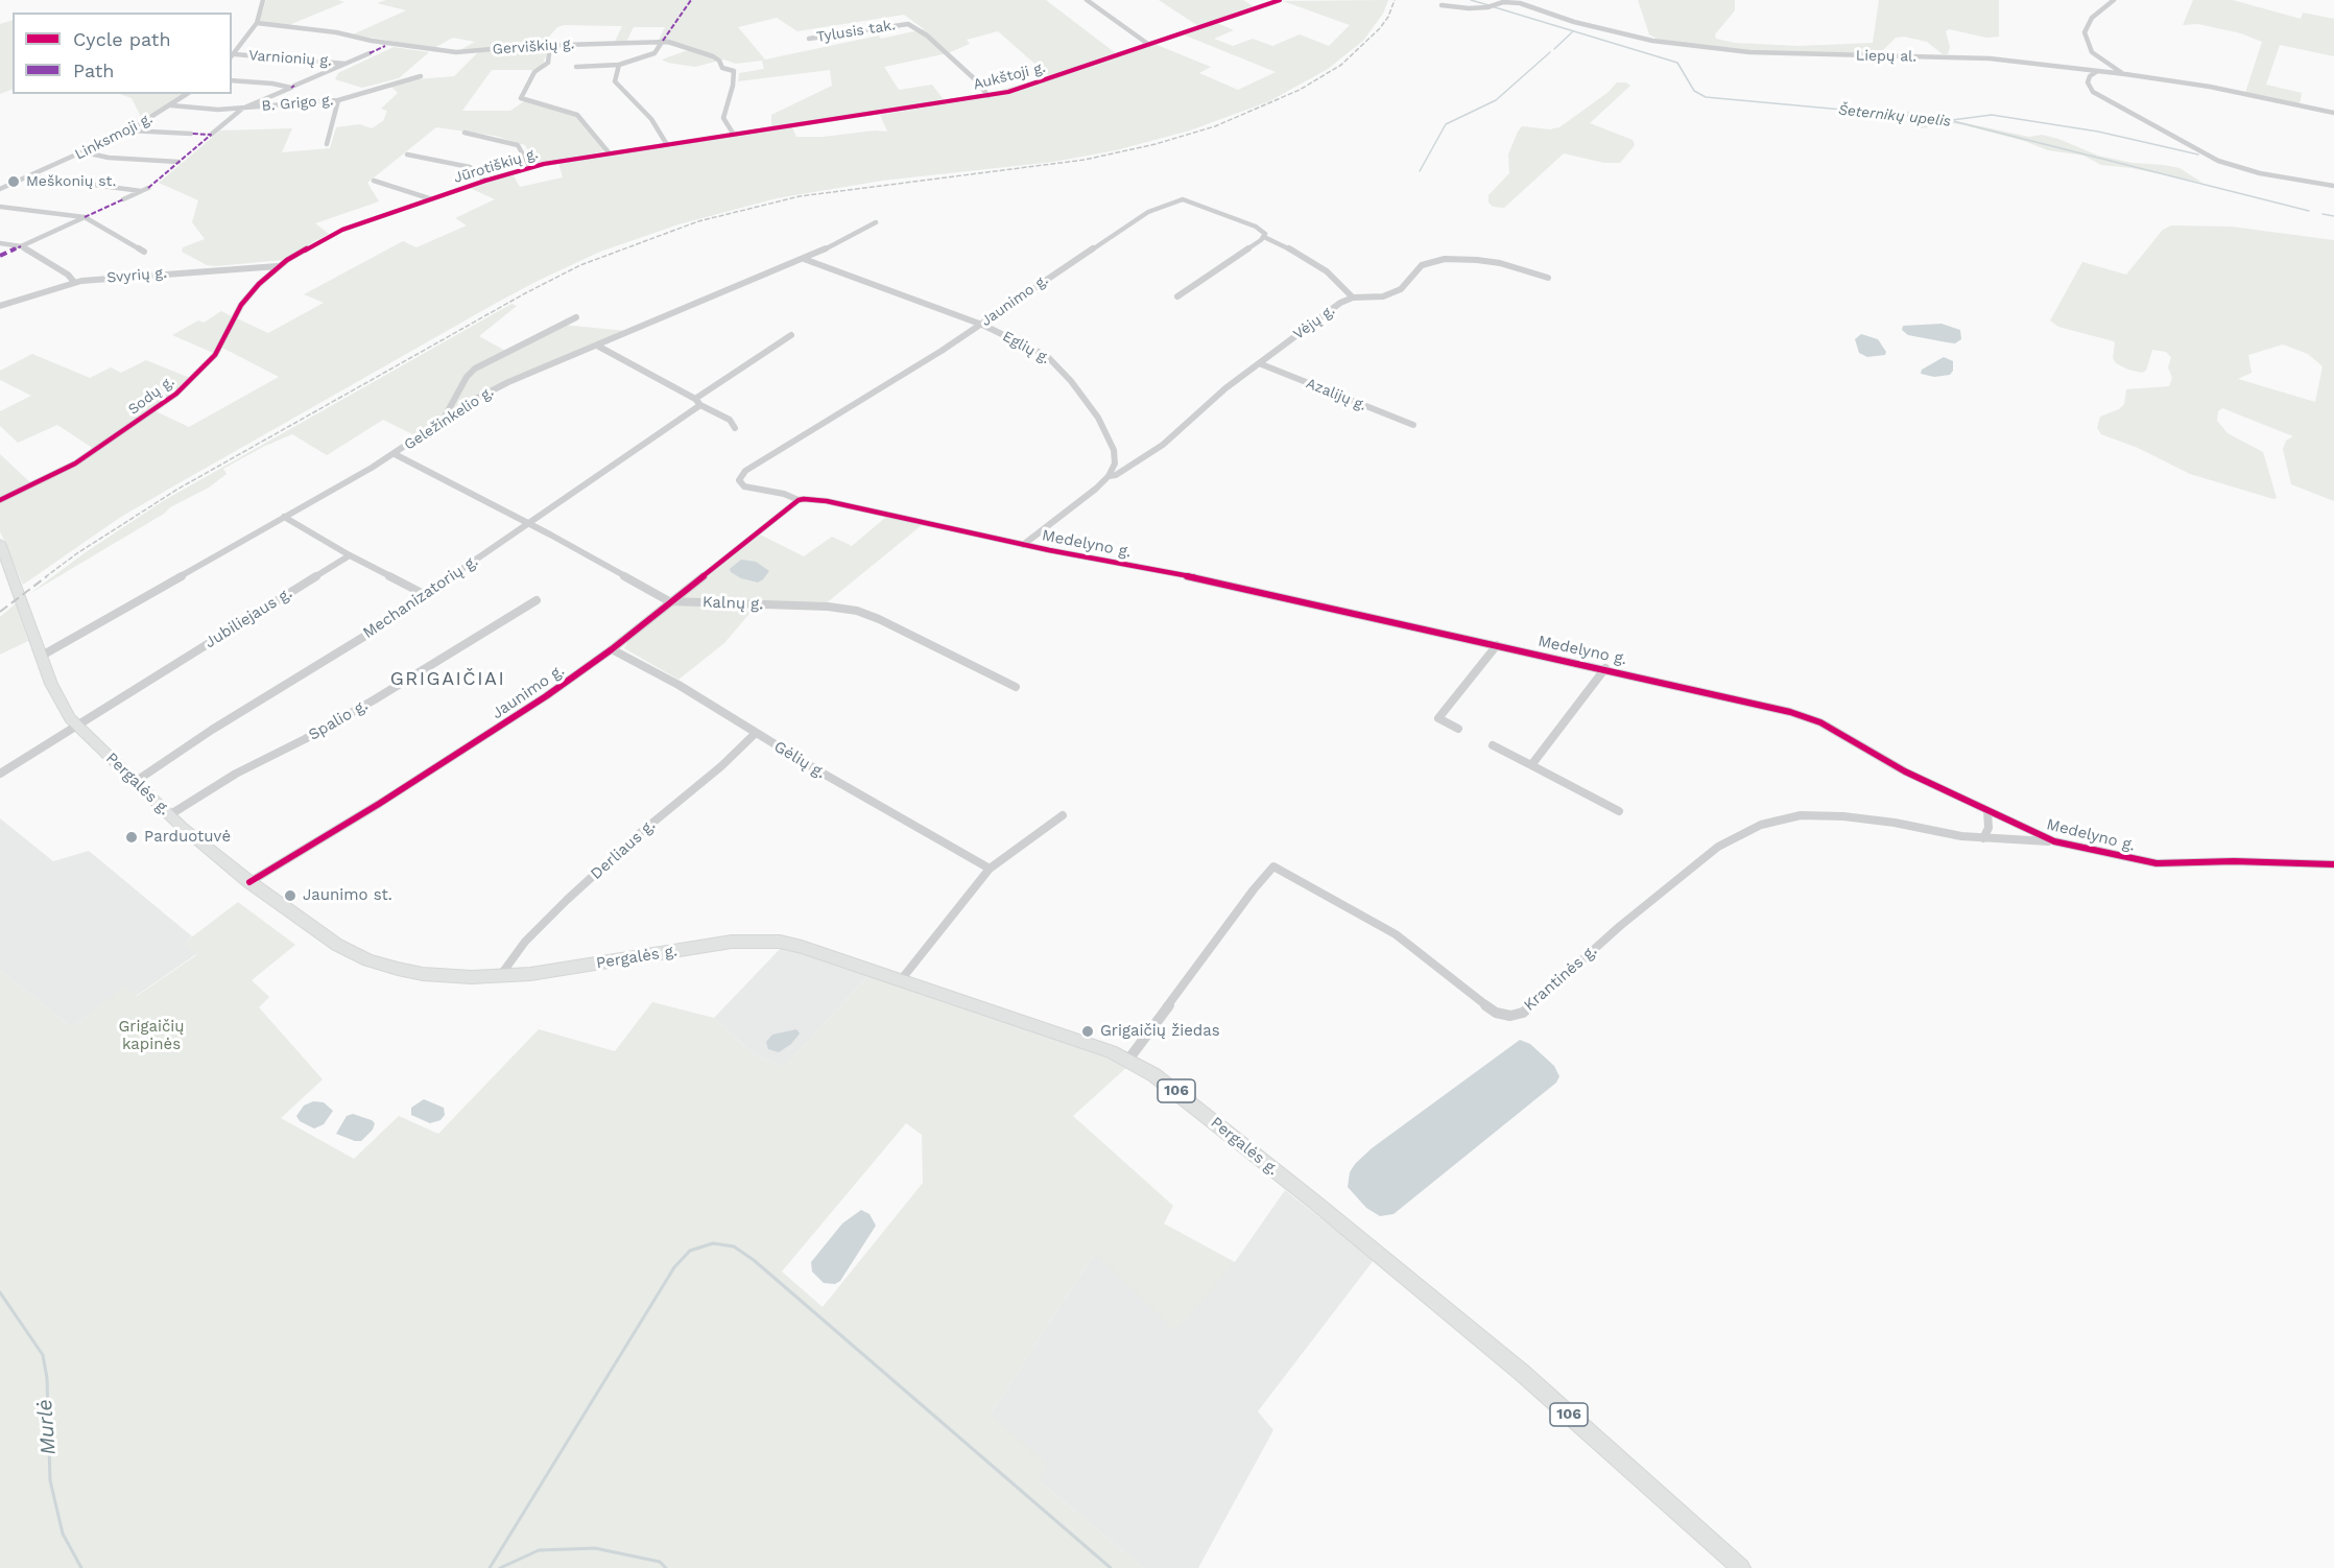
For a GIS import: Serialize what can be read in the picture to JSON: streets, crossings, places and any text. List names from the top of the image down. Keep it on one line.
{"streets":{"main road":["Pergalės g.","106"],"street":["Tylusis tak.","Gerviškių g.","Liepų al.","Varnionių g.","Aukštoji g.","B. Grigo g.","Linksmoji g.","Jūrotiškių g.","Svyrių g.","Jaunimo g.","Vėjų g.","Eglių g.","Azalijų g.","Sodų g.","Geležinkelio g.","Medelyno g.","Mechanizatorių g.","Kalnų g.","Jubiliejaus g.","Spalio g.","Gėlių g.","Derliaus g.","Krantinės g."]},"crossings":[["Tylusis tak.","Aukštoji g."],["Gerviškių g.","Aukštoji g."],["Gerviškių g.","Jūrotiškių g."],["Aukštoji g.","Jūrotiškių g."],["B. Grigo g.","Linksmoji g."],["Jūrotiškių g.","Svyrių g."],["Jūrotiškių g.","Sodų g."],["Svyrių g.","Sodų g."],["Jaunimo g.","Vėjų g."],["Jaunimo g.","Eglių g."],["Jaunimo g.","Medelyno g."],["Jaunimo g.","Kalnų g."],["Jaunimo g.","Gėlių g."],["Jaunimo g.","Pergalės g."],["Vėjų g.","Eglių g."],["Vėjų g.","Azalijų g."],["Eglių g.","Geležinkelio g."],["Geležinkelio g.","Kalnų g."],["Geležinkelio g.","Pergalės g."],["Medelyno g.","Krantinės g."],["Mechanizatorių g.","Kalnų g."],["Mechanizatorių g.","Pergalės g."],["Jubiliejaus g.","Pergalės g."],["Spalio g.","Pergalės g."],["Gėlių g.","Derliaus g."],["Pergalės g.","Derliaus g."],["Pergalės g.","Krantinės g."]],"districts":["GRIGAIČIAI"],"water":["Šeternikų upelis","Murlė"],"parks":["Grigaičių kapinės"],"places":["Meškonių st.","Parduotuvė","Jaunimo st.","Grigaičių žiedas"],"legend":["Cycle path","Path"]}
